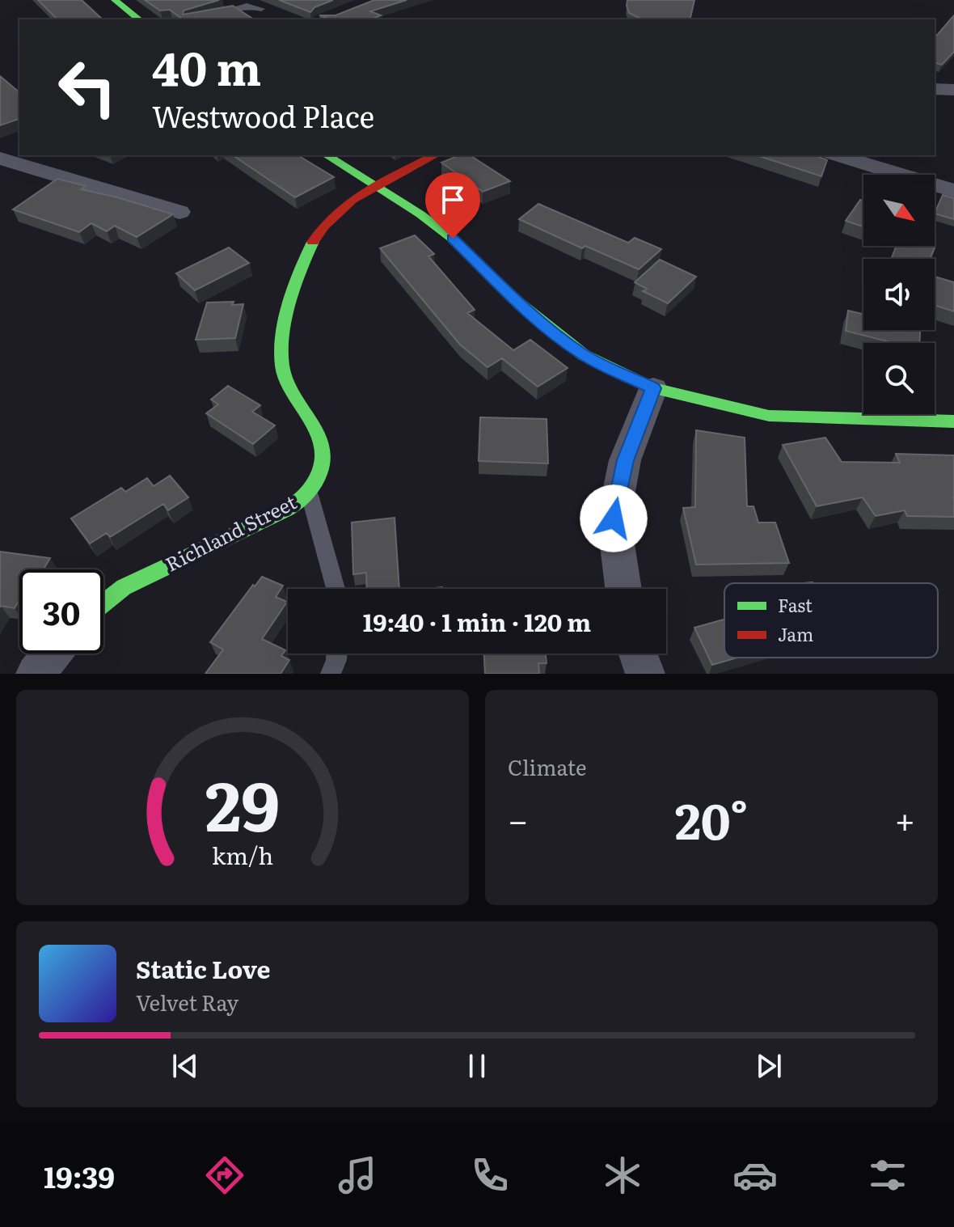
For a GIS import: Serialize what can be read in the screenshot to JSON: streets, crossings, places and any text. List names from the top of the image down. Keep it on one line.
{"streets":{"street":["Richland Street"]},"legend":["Fast","Jam"],"north":"bottom right","page":{"turn":["40 m","Westwood Place"],"limit":"30","trip":"19:40 · 1 min · 120 m","tile":"Climate","heat":["−","20°","+"],"song":["Static Love","Velvet Ray"],"tabs":"19:39","gauge":["29","km/h"]}}
